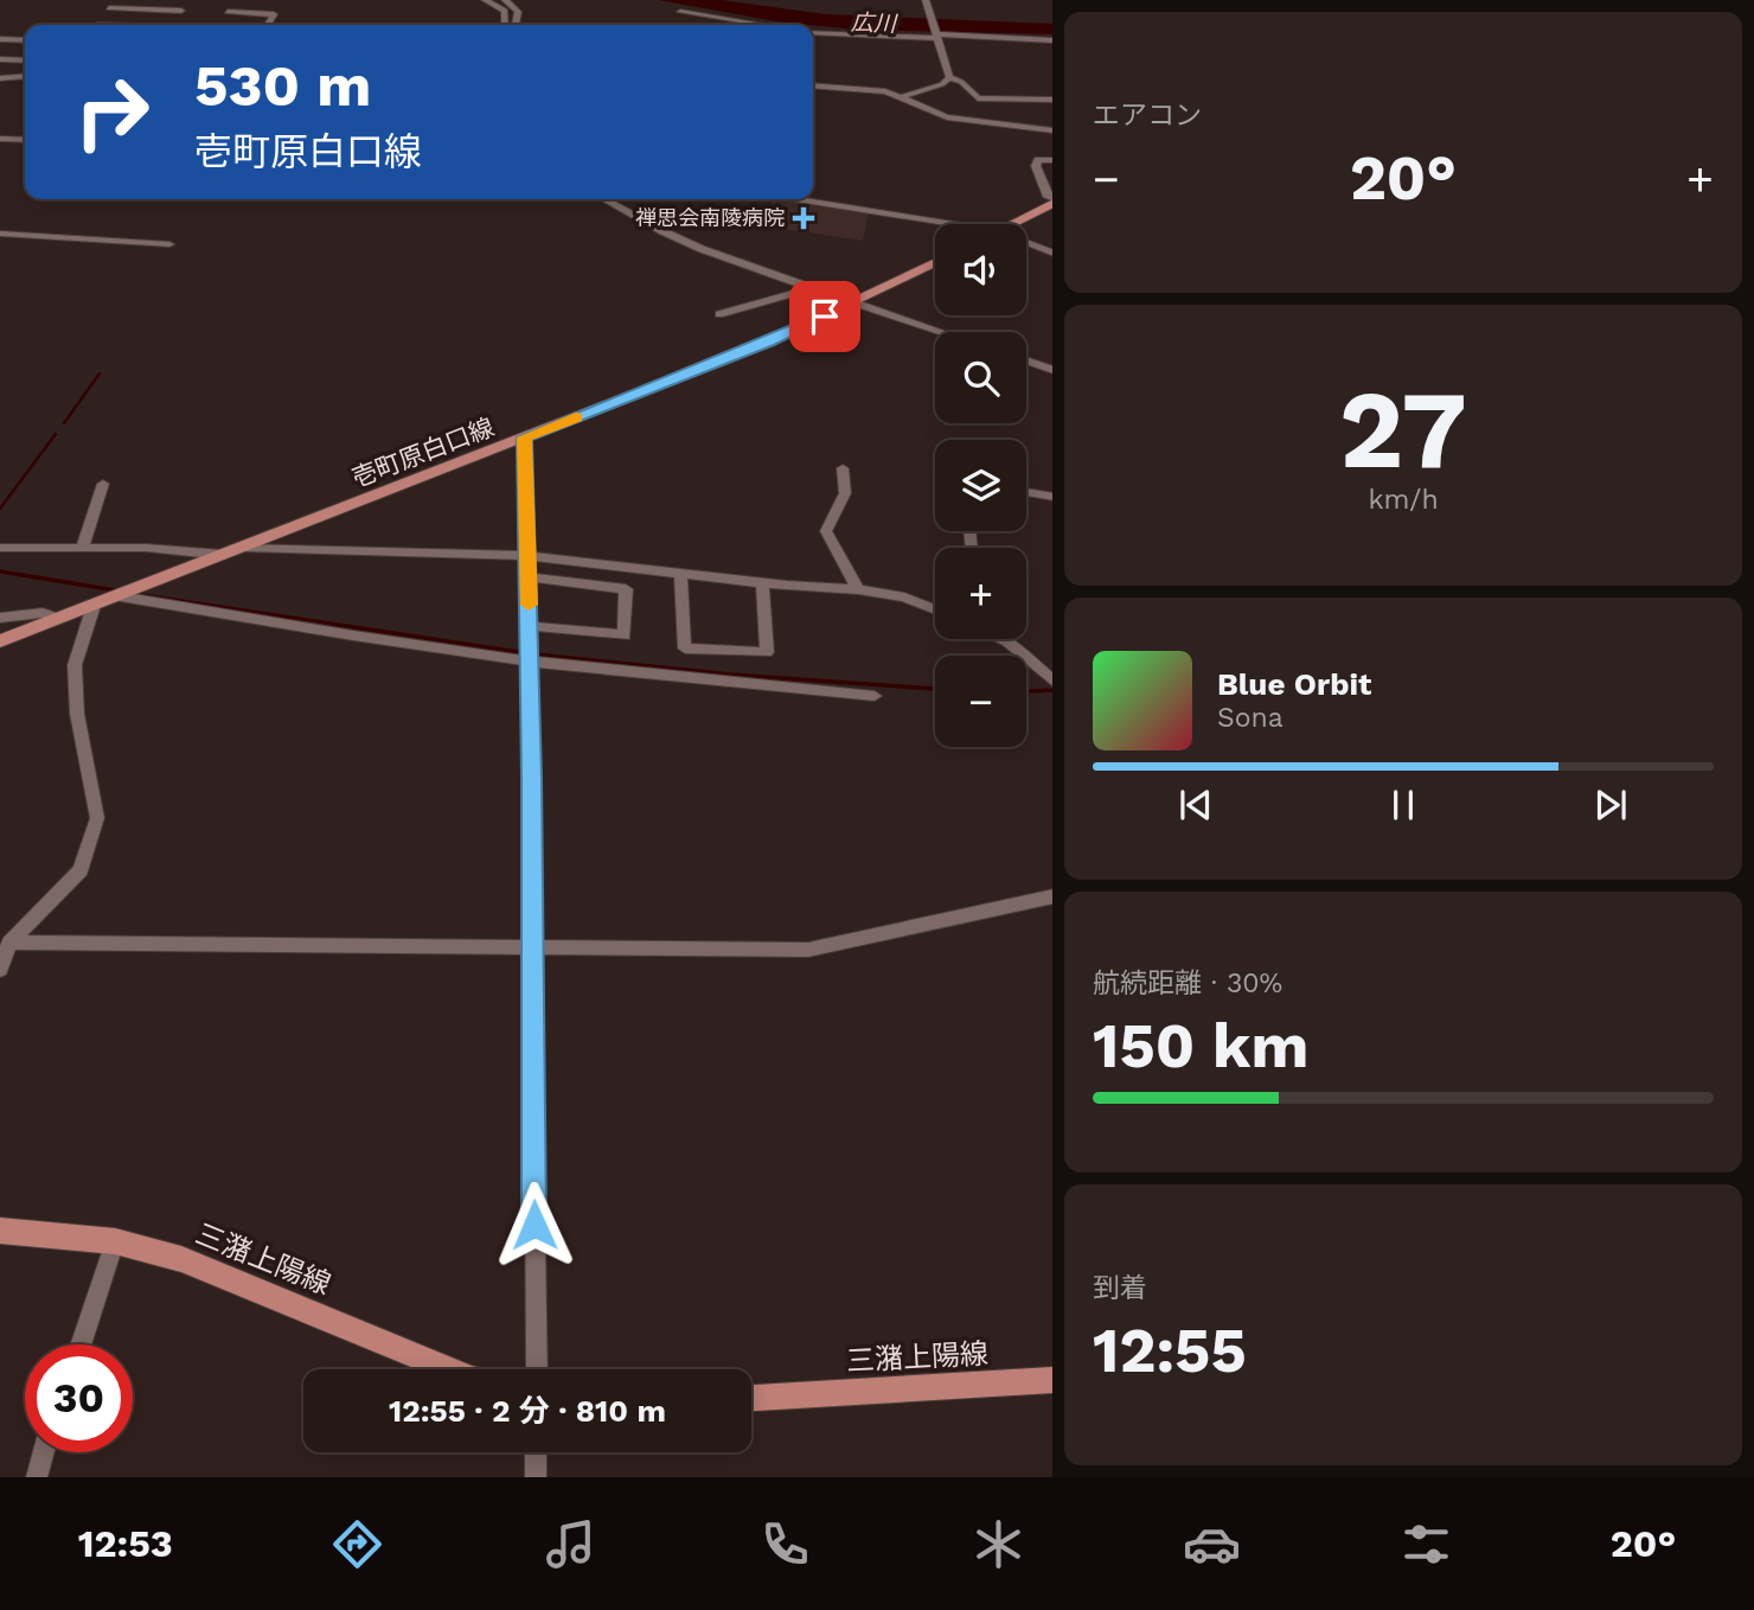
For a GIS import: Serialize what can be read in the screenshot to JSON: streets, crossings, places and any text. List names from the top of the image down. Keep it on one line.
{"streets":{"main road":["壱町原白口線","三潴上陽線"]},"water":["広川"],"places":{"health":["禅思会南陵病院"]},"page":{"tile":["エアコン",["27","km/h"],["航続距離 · 30%","150 km"],["到着","12:55"]],"turn":["530 m","壱町原白口線"],"heat":["−","20°","+"],"map_buttons":["+","−"],"song":["Blue Orbit","Sona"],"limit":"30","trip":"12:55 · 2 分 · 810 m","tabs":["12:53","20°"]}}
